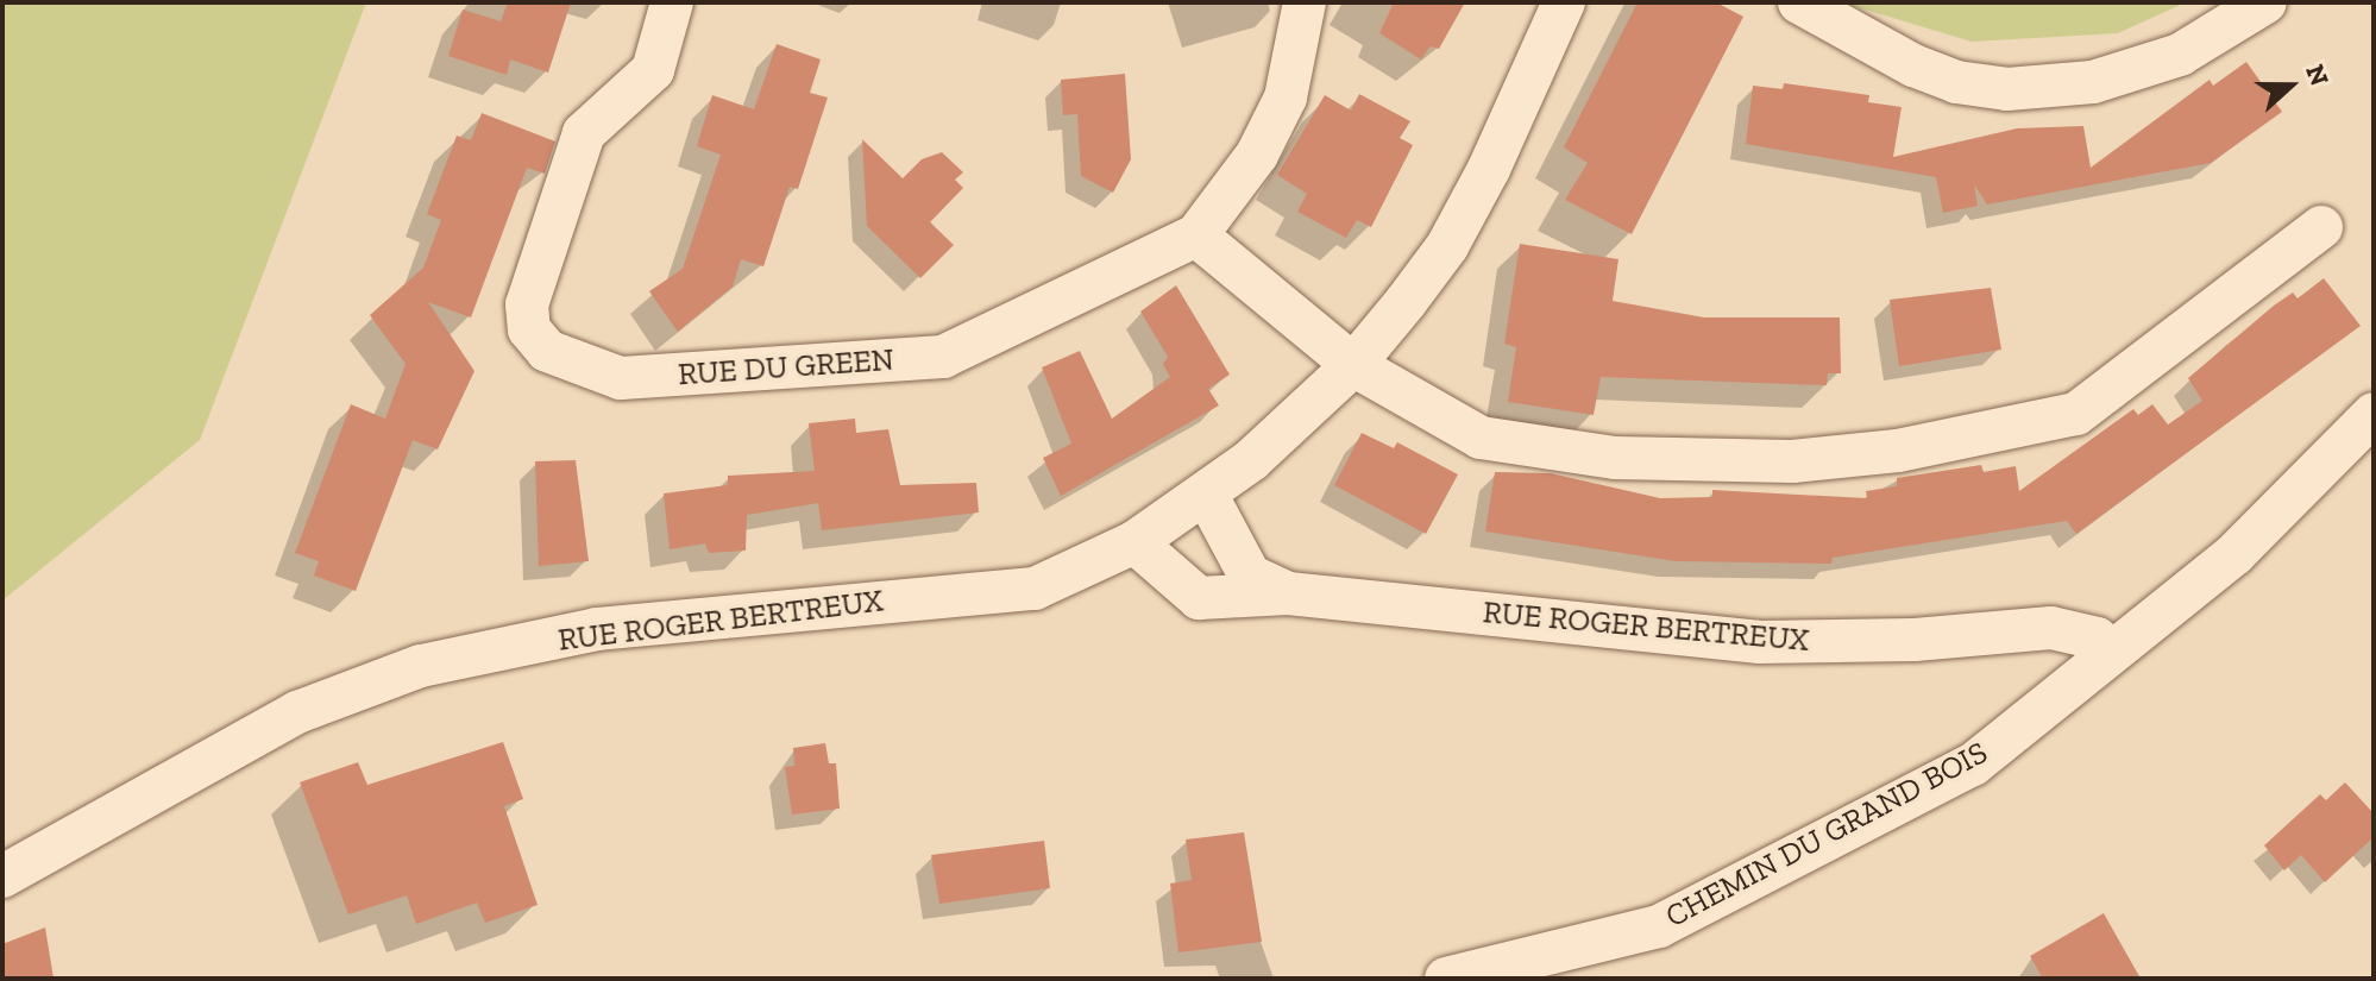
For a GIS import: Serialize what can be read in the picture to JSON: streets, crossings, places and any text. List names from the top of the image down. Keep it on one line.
{"streets":{"street":["RUE DU GREEN","RUE ROGER BERTREUX","CHEMIN DU GRAND BOIS"]},"crossings":[["RUE ROGER BERTREUX","CHEMIN DU GRAND BOIS"]],"north":"right"}
